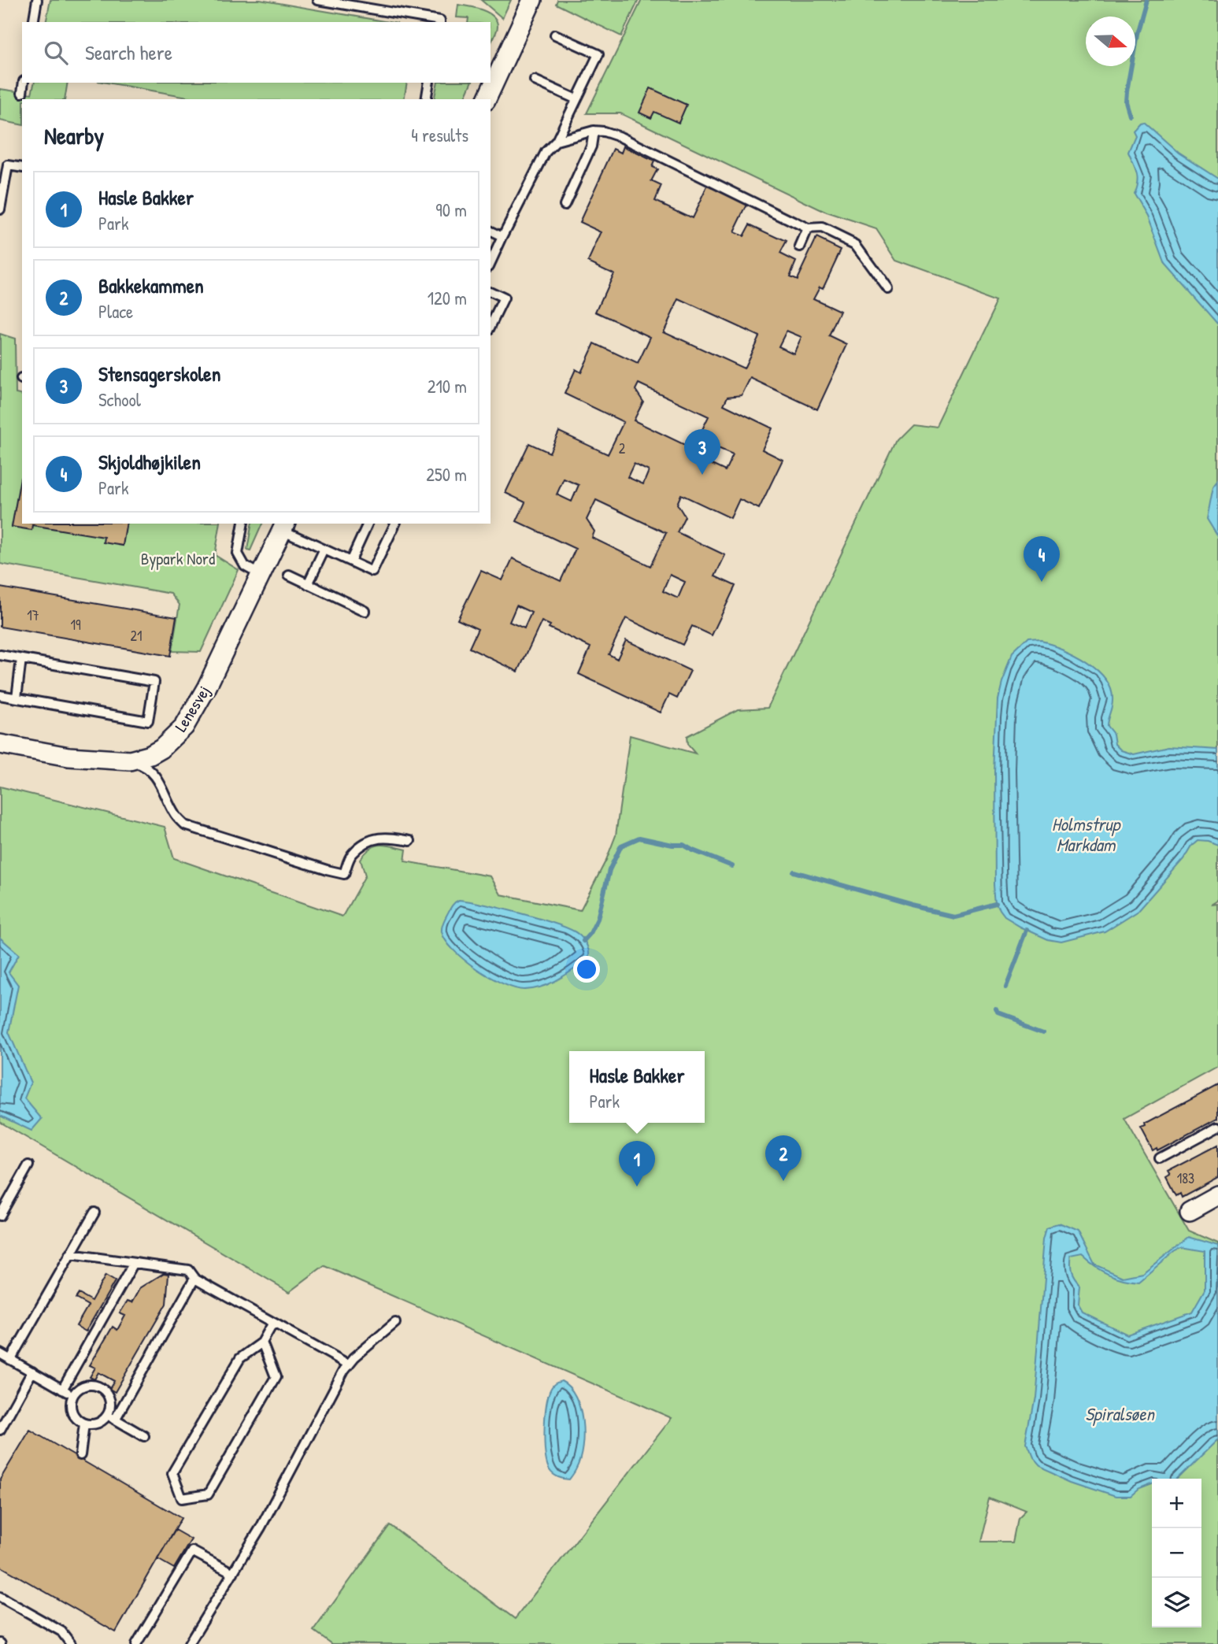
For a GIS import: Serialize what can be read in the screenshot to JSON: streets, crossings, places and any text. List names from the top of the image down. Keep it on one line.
{"streets":{"street":["Lenesvej"]},"water":["Holmstrup Markdam","Spiralsøen"],"parks":["Bypark Nord"],"house_numbers":["2","17","19","21","183"],"north":"right","page":{"search":"Search here","heading":["Nearby","4 results"],"list":[{"mark":"1","name":"Hasle Bakker","note":"Park","value":"90 m"},{"mark":"2","name":"Bakkekammen","note":"Place","value":"120 m"},{"mark":"3","name":"Stensagerskolen","note":"School","value":"210 m"},{"mark":"4","name":"Skjoldhøjkilen","note":"Park","value":"250 m"}],"pins":["3","4","2","1"],"popup":["Hasle Bakker","Park"],"map_buttons":["+","−"]}}
